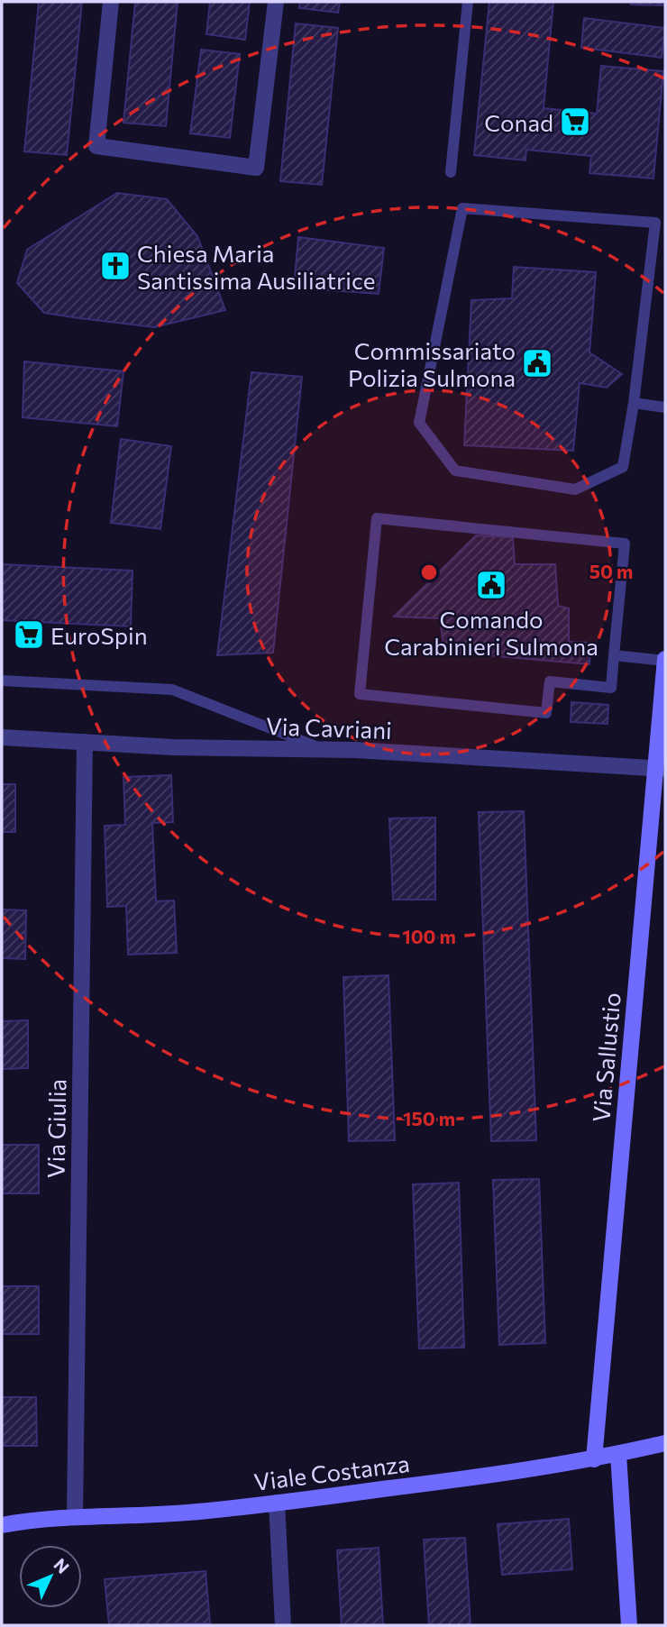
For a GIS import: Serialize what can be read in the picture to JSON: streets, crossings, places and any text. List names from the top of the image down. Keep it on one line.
{"streets":{"street":["Via Cavriani","Via Sallustio","Via Giulia","Viale Costanza"]},"crossings":[["Via Cavriani","Via Sallustio"],["Via Cavriani","Via Giulia"],["Via Sallustio","Viale Costanza"],["Via Giulia","Viale Costanza"]],"places":{"supermarket":["Conad","EuroSpin"],"church":["Chiesa Maria Santissima Ausiliatrice"],"public building":["Commissariato Polizia Sulmona","Comando Carabinieri Sulmona"]},"north":"top right","rings":["50 m","100 m","150 m"]}
